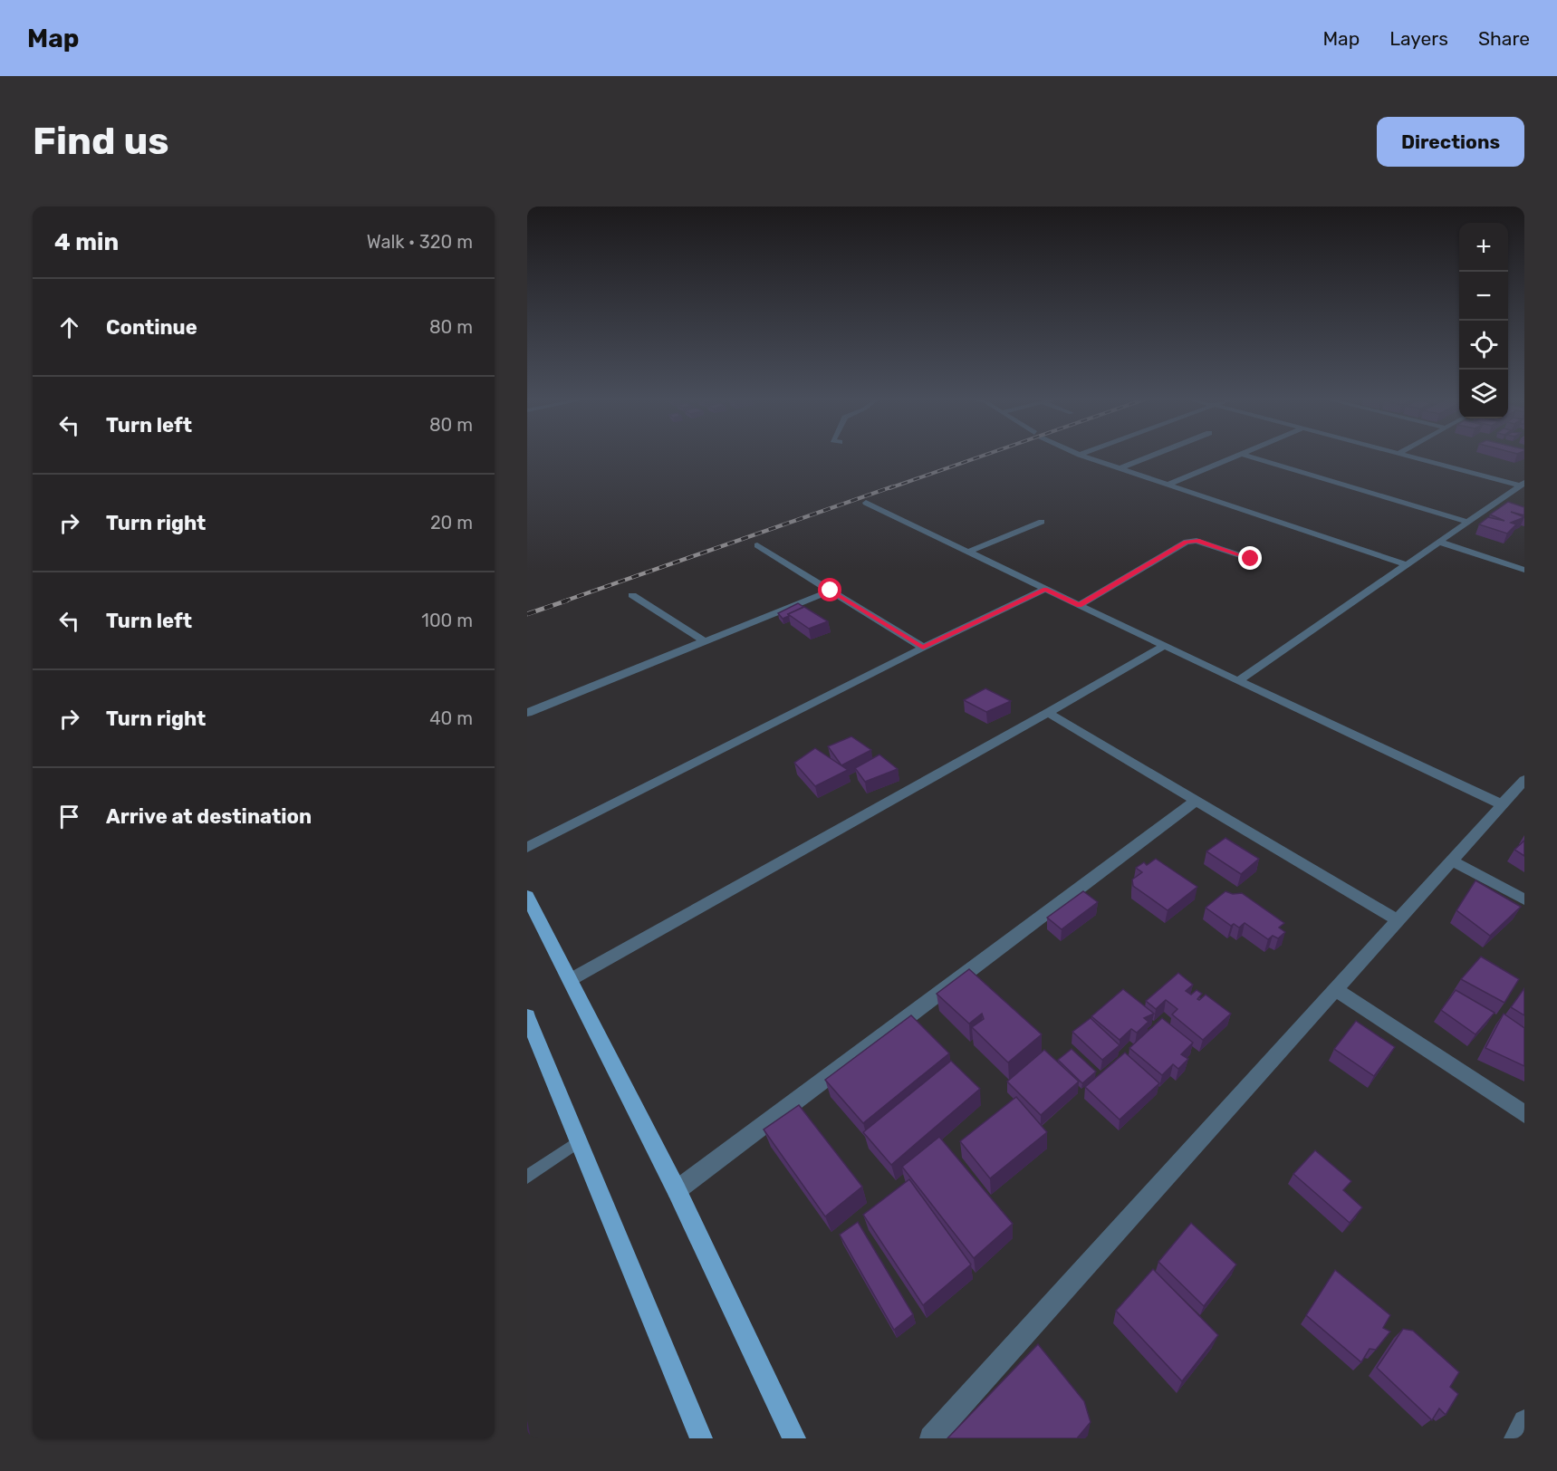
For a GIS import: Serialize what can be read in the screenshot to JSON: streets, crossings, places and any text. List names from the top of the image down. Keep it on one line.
{"page":{"header":"Map","nav":["Map","Layers","Share"],"buttons":"Directions","title":"Find us","heading":["4 min","Walk · 320 m"],"map_buttons":["+","−"],"list":[["Continue","80 m"],["Turn left","80 m"],["Turn right","20 m"],["Turn left","100 m"],["Turn right","40 m"],"Arrive at destination"]}}
